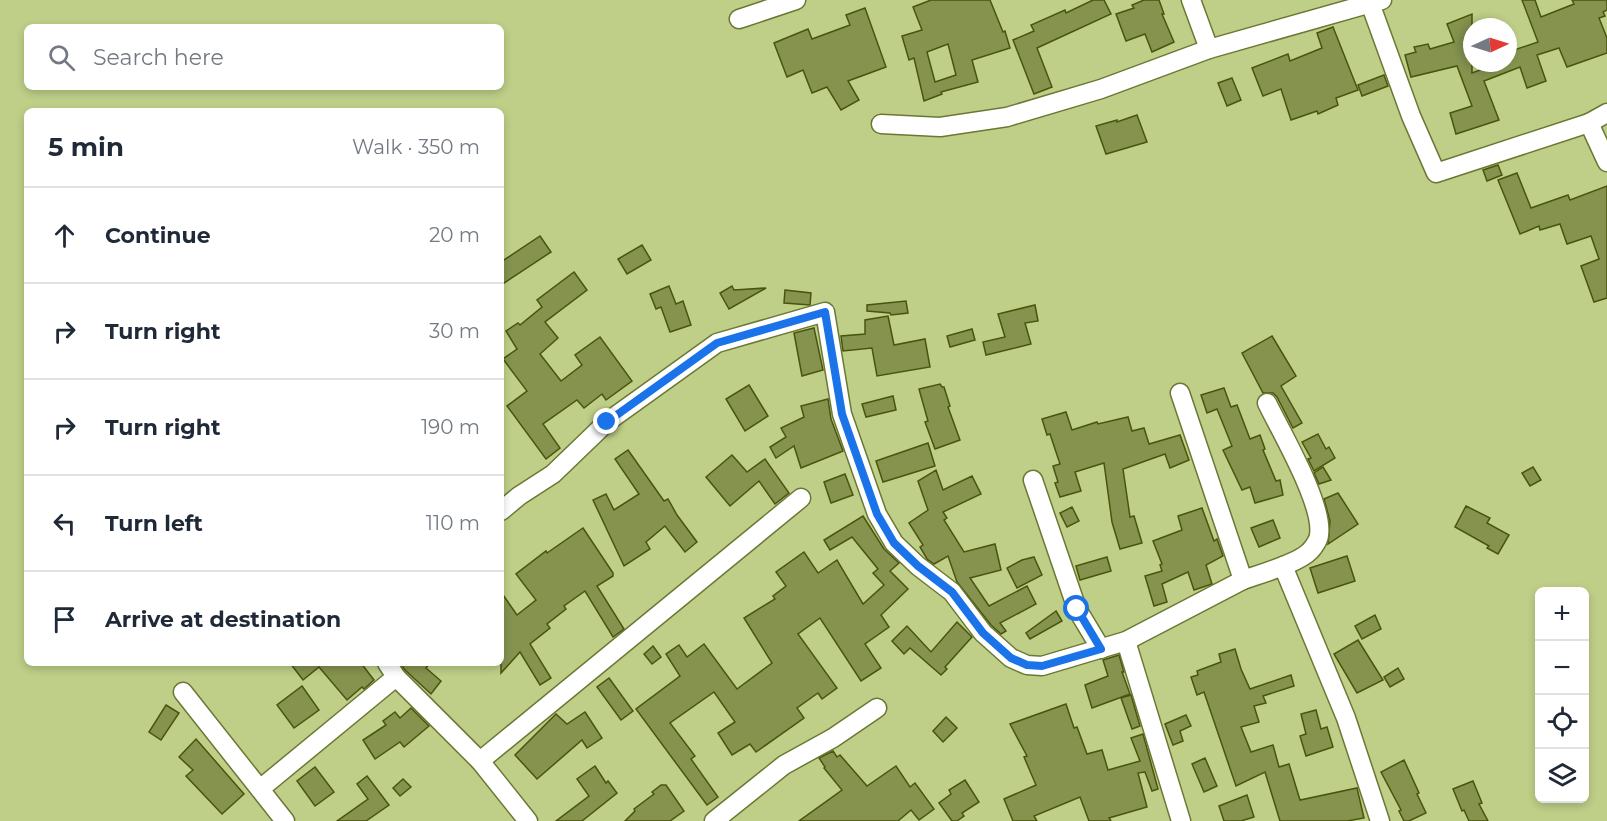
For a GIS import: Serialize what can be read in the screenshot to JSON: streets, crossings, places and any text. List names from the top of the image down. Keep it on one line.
{"north":"right","page":{"search":"Search here","heading":["5 min","Walk · 350 m"],"list":[["Continue","20 m"],["Turn right","30 m"],["Turn right","190 m"],["Turn left","110 m"],"Arrive at destination"],"map_buttons":["+","−"]}}
